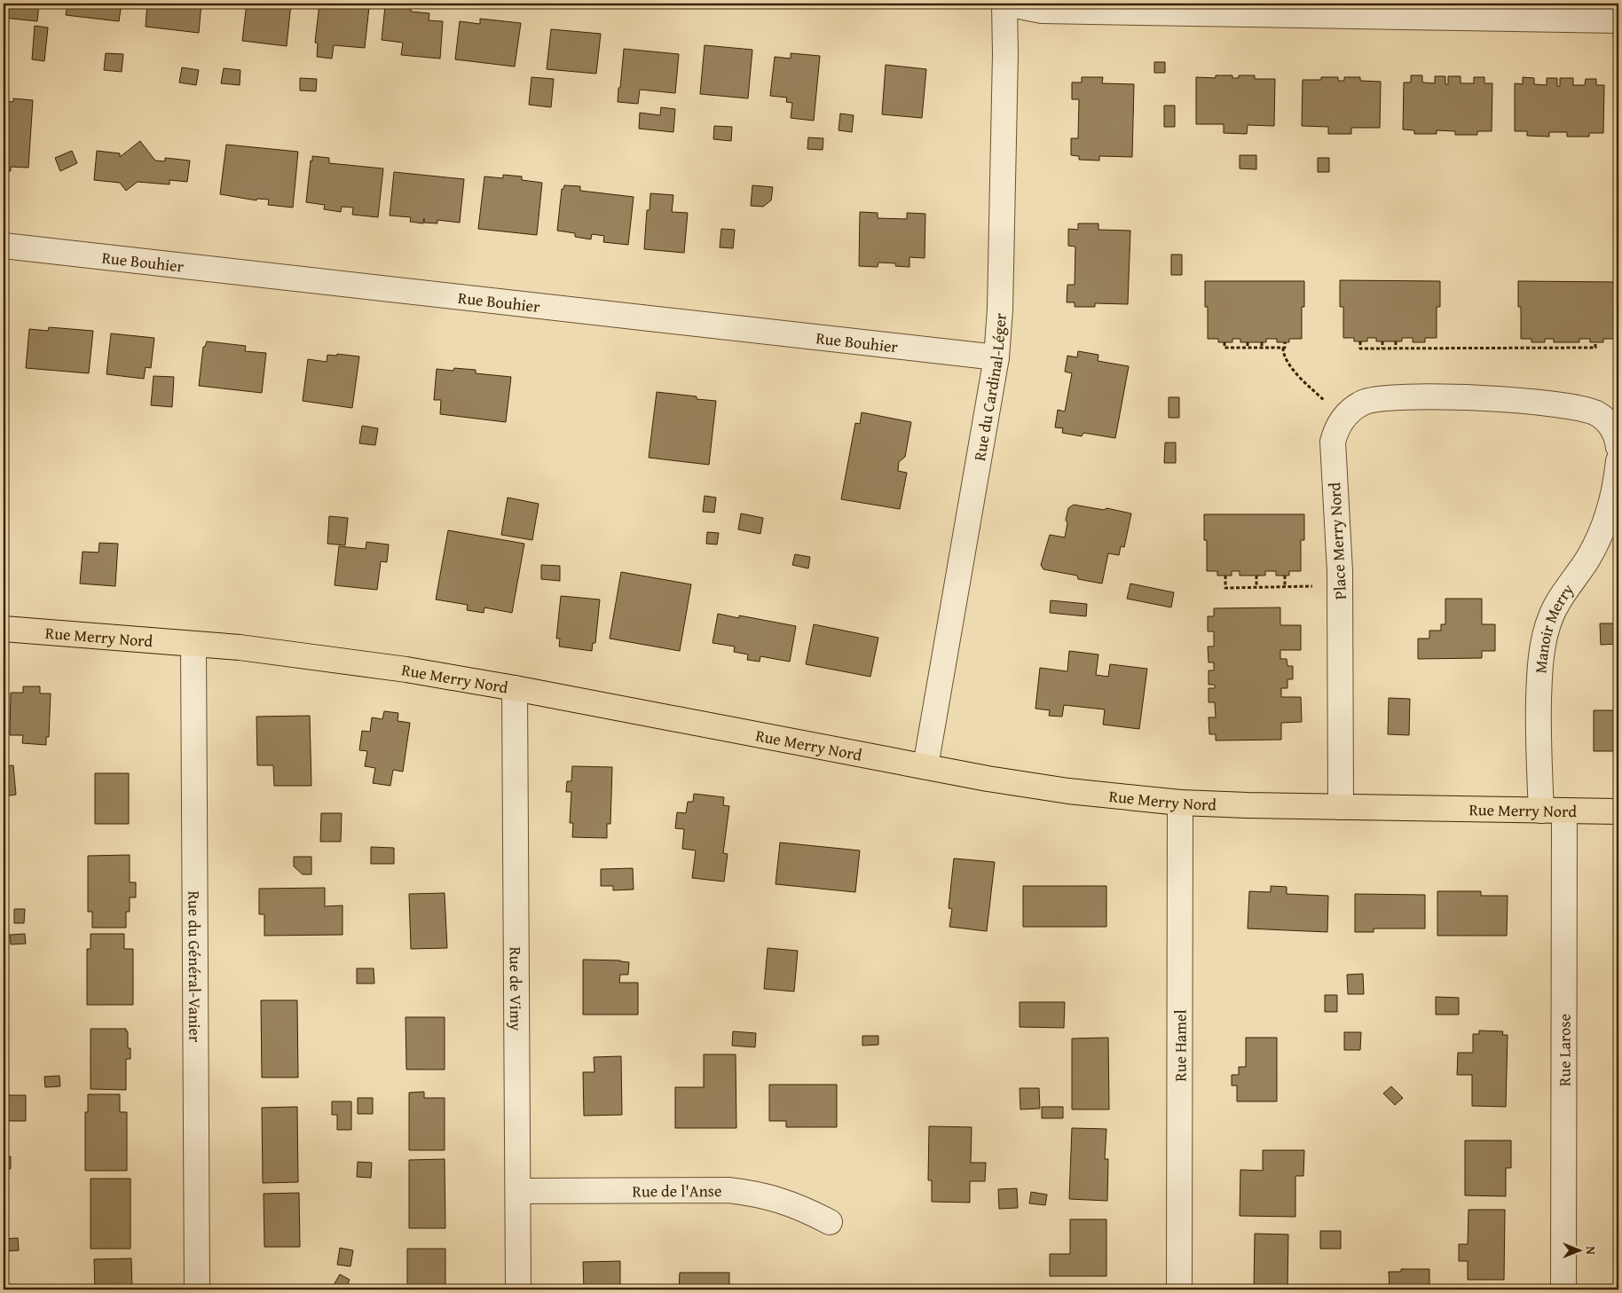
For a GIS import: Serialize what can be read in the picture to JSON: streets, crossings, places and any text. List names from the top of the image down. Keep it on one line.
{"streets":{"main road":["Rue Merry Nord"],"street":["Rue Bouhier","Rue du Cardinal-Léger","Place Merry Nord","Manoir Merry","Rue du Général-Vanier","Rue de Vimy","Rue Hamel","Rue Larose","Rue de l'Anse"]},"crossings":[["Rue Bouhier","Rue du Cardinal-Léger"],["Rue du Cardinal-Léger","Rue Merry Nord"],["Place Merry Nord","Rue Merry Nord"],["Manoir Merry","Rue Merry Nord"],["Manoir Merry","Rue Larose"],["Rue Merry Nord","Rue du Général-Vanier"],["Rue Merry Nord","Rue de Vimy"],["Rue Merry Nord","Rue Hamel"],["Rue Merry Nord","Rue Larose"],["Rue de Vimy","Rue de l'Anse"]],"north":"right"}
